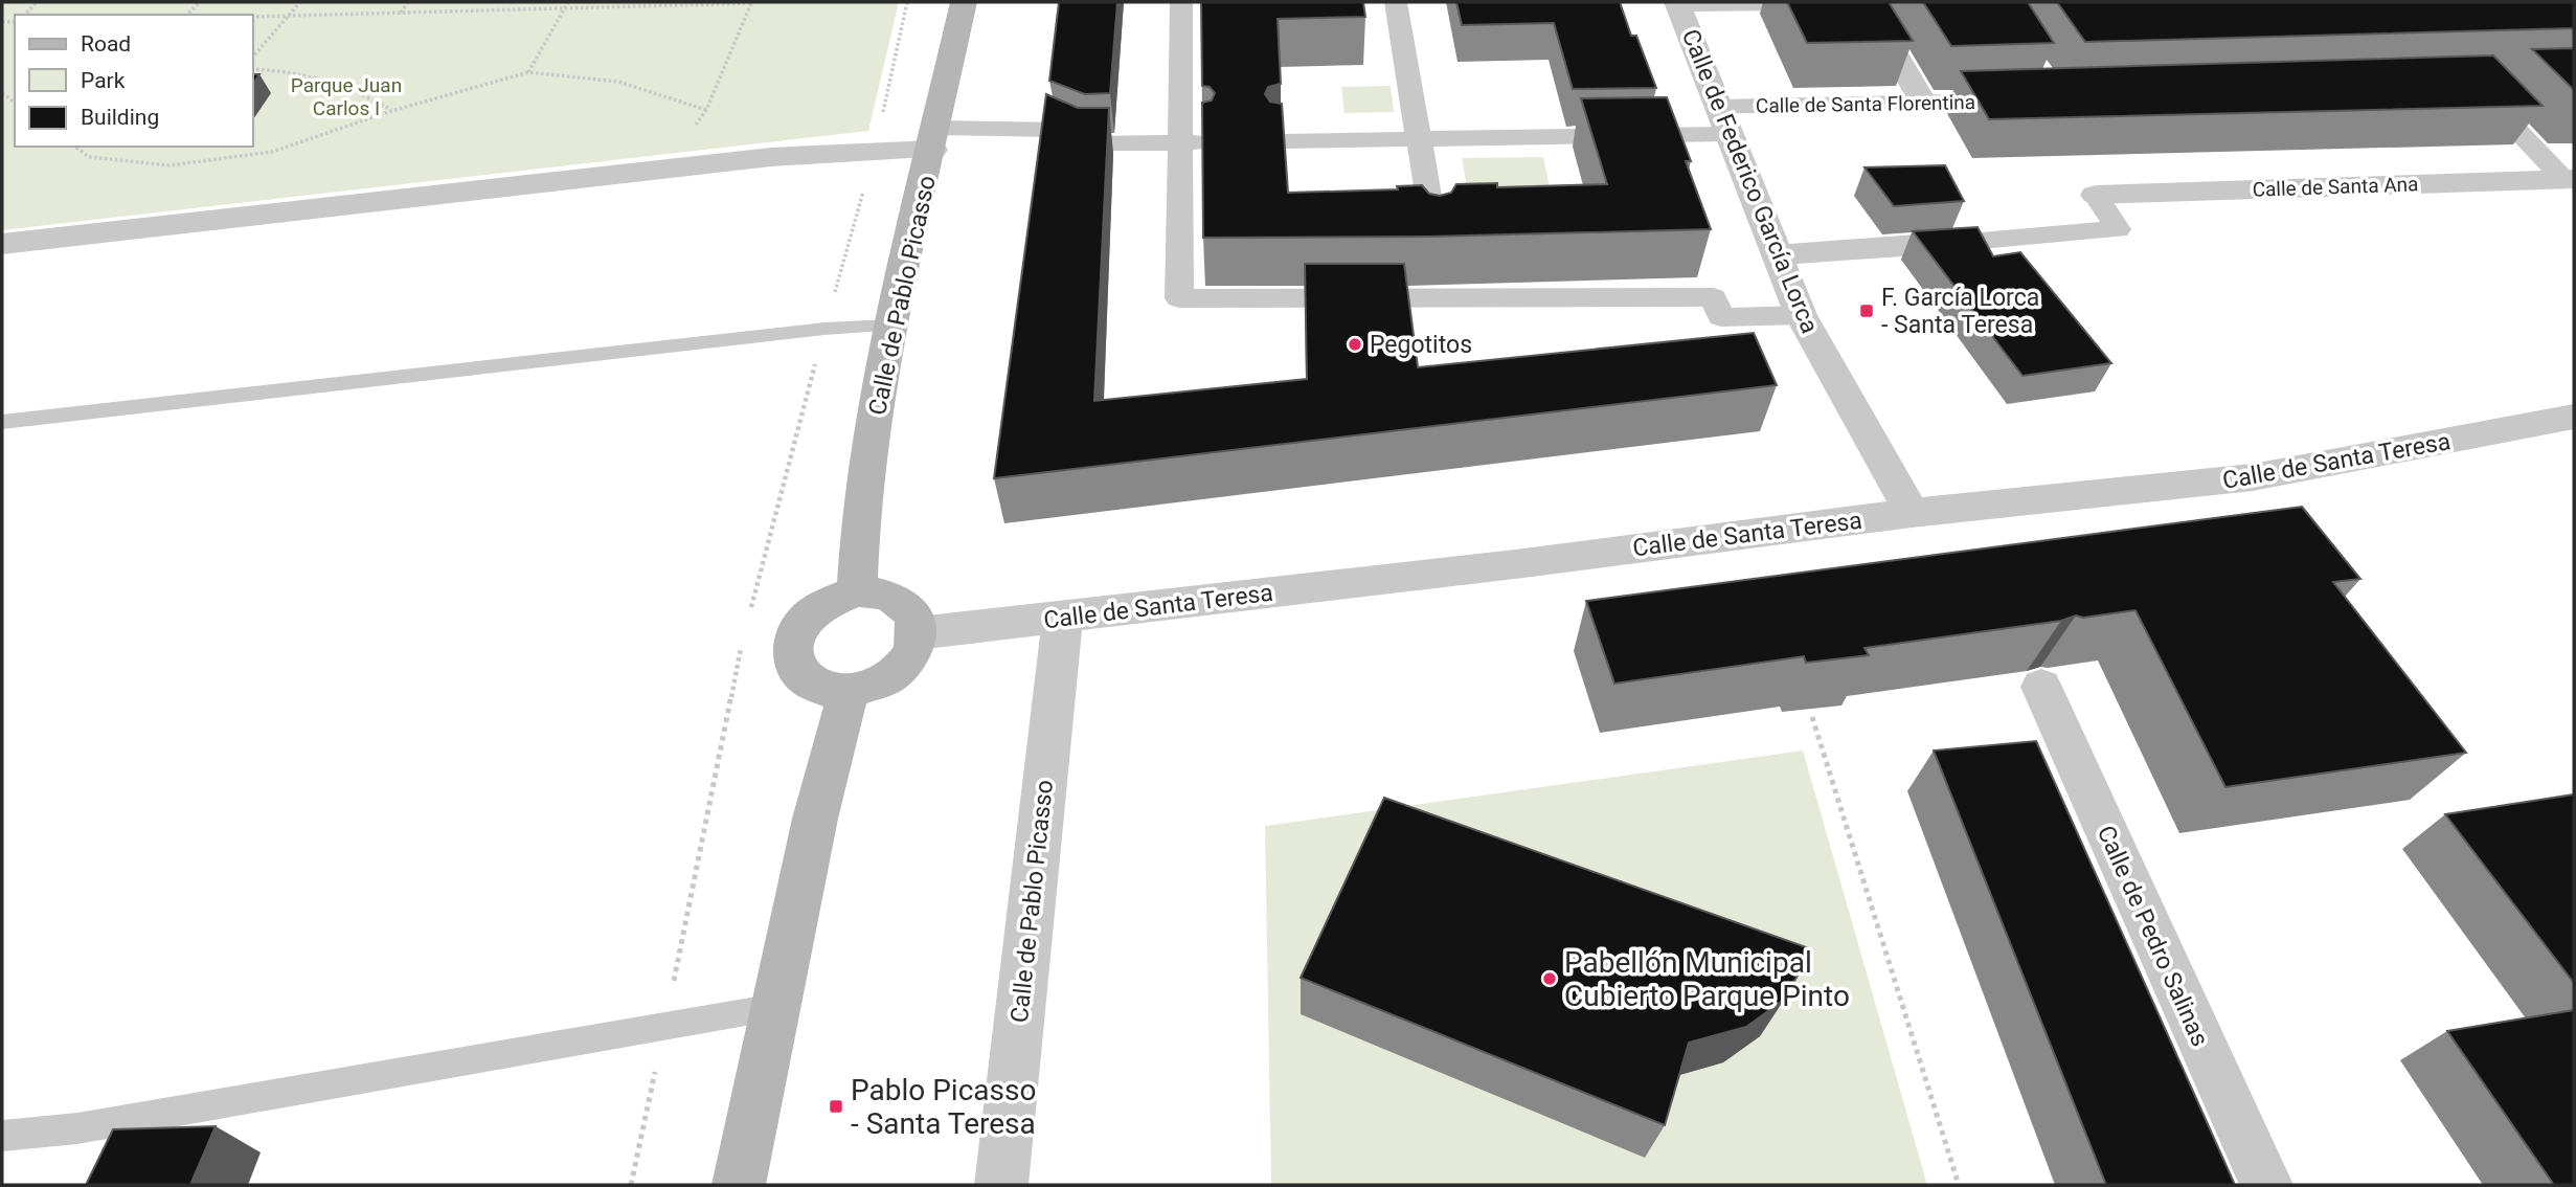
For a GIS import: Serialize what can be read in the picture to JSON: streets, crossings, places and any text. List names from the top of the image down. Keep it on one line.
{"streets":{"main road":["Calle de Pablo Picasso"],"street":["Calle de Santa Florentina","Calle de Federico García Lorca","Calle de Santa Ana","Calle de Santa Teresa","Calle de Pedro Salinas"]},"crossings":[["Calle de Santa Florentina","Calle de Federico García Lorca"],["Calle de Federico García Lorca","Calle de Santa Teresa"],["Calle de Pablo Picasso","Calle de Santa Teresa"]],"parks":["Parque Juan Carlos I"],"places":{"transit":["F. García Lorca - Santa Teresa","Pablo Picasso - Santa Teresa"],"other":["Pegotitos","Pabellón Municipal Cubierto Parque Pinto"]},"legend":["Road","Park","Building"]}
